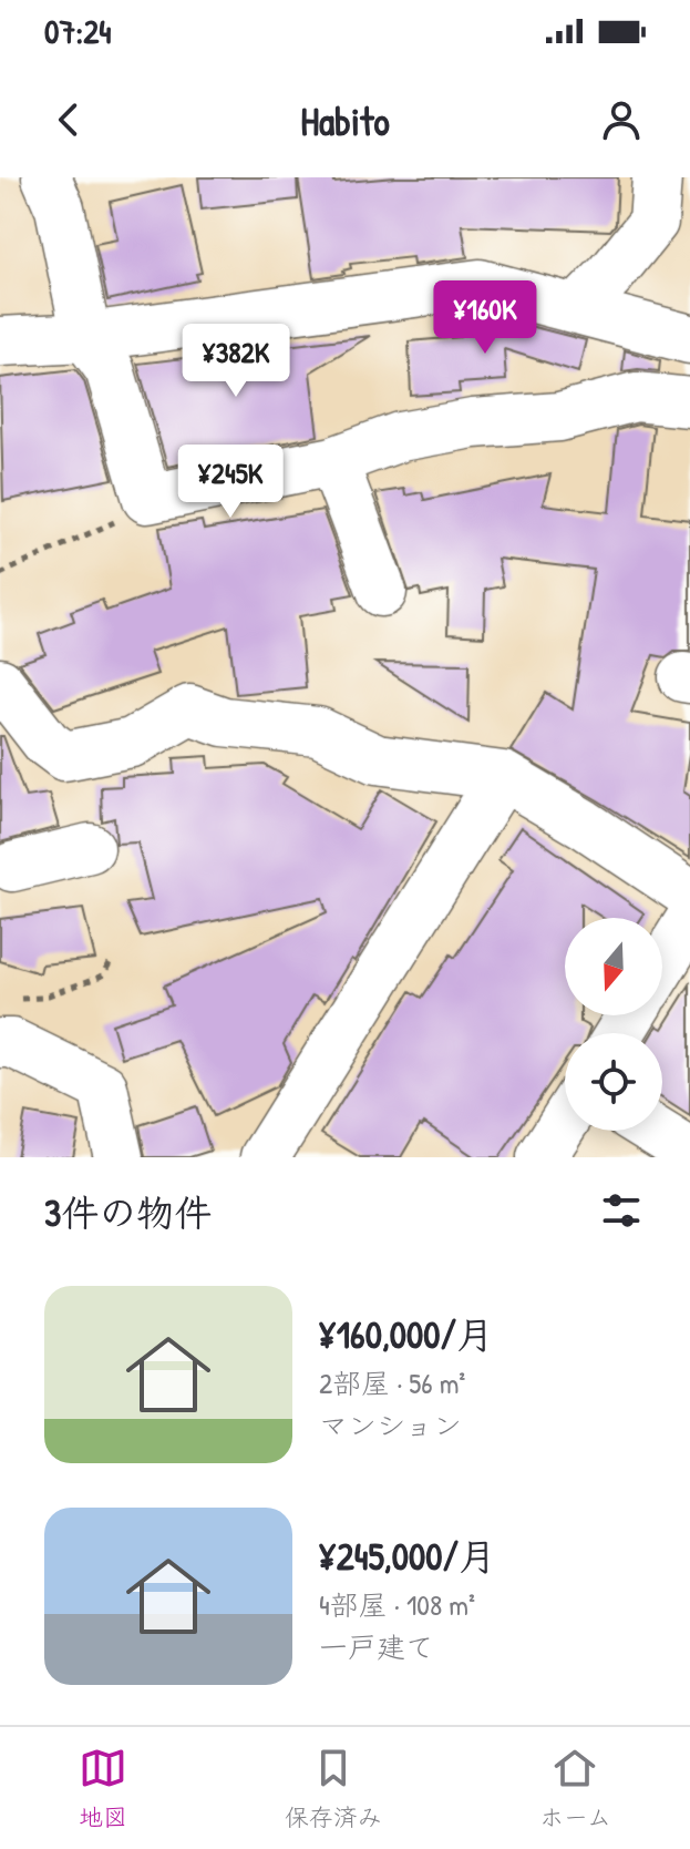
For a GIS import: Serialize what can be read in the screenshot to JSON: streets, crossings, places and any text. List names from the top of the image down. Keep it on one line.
{"north":"bottom","page":{"status":"07:24","header":"Habito","price":["¥160K","¥382K","¥245K"],"heading":"3件の物件","list":[{"name":"¥160,000/月","note":"2部屋 · 56 m² · マンション"},{"name":"¥245,000/月","note":"4部屋 · 108 m² · 一戸建て"}],"tabs":["地図","保存済み","ホーム"]}}
